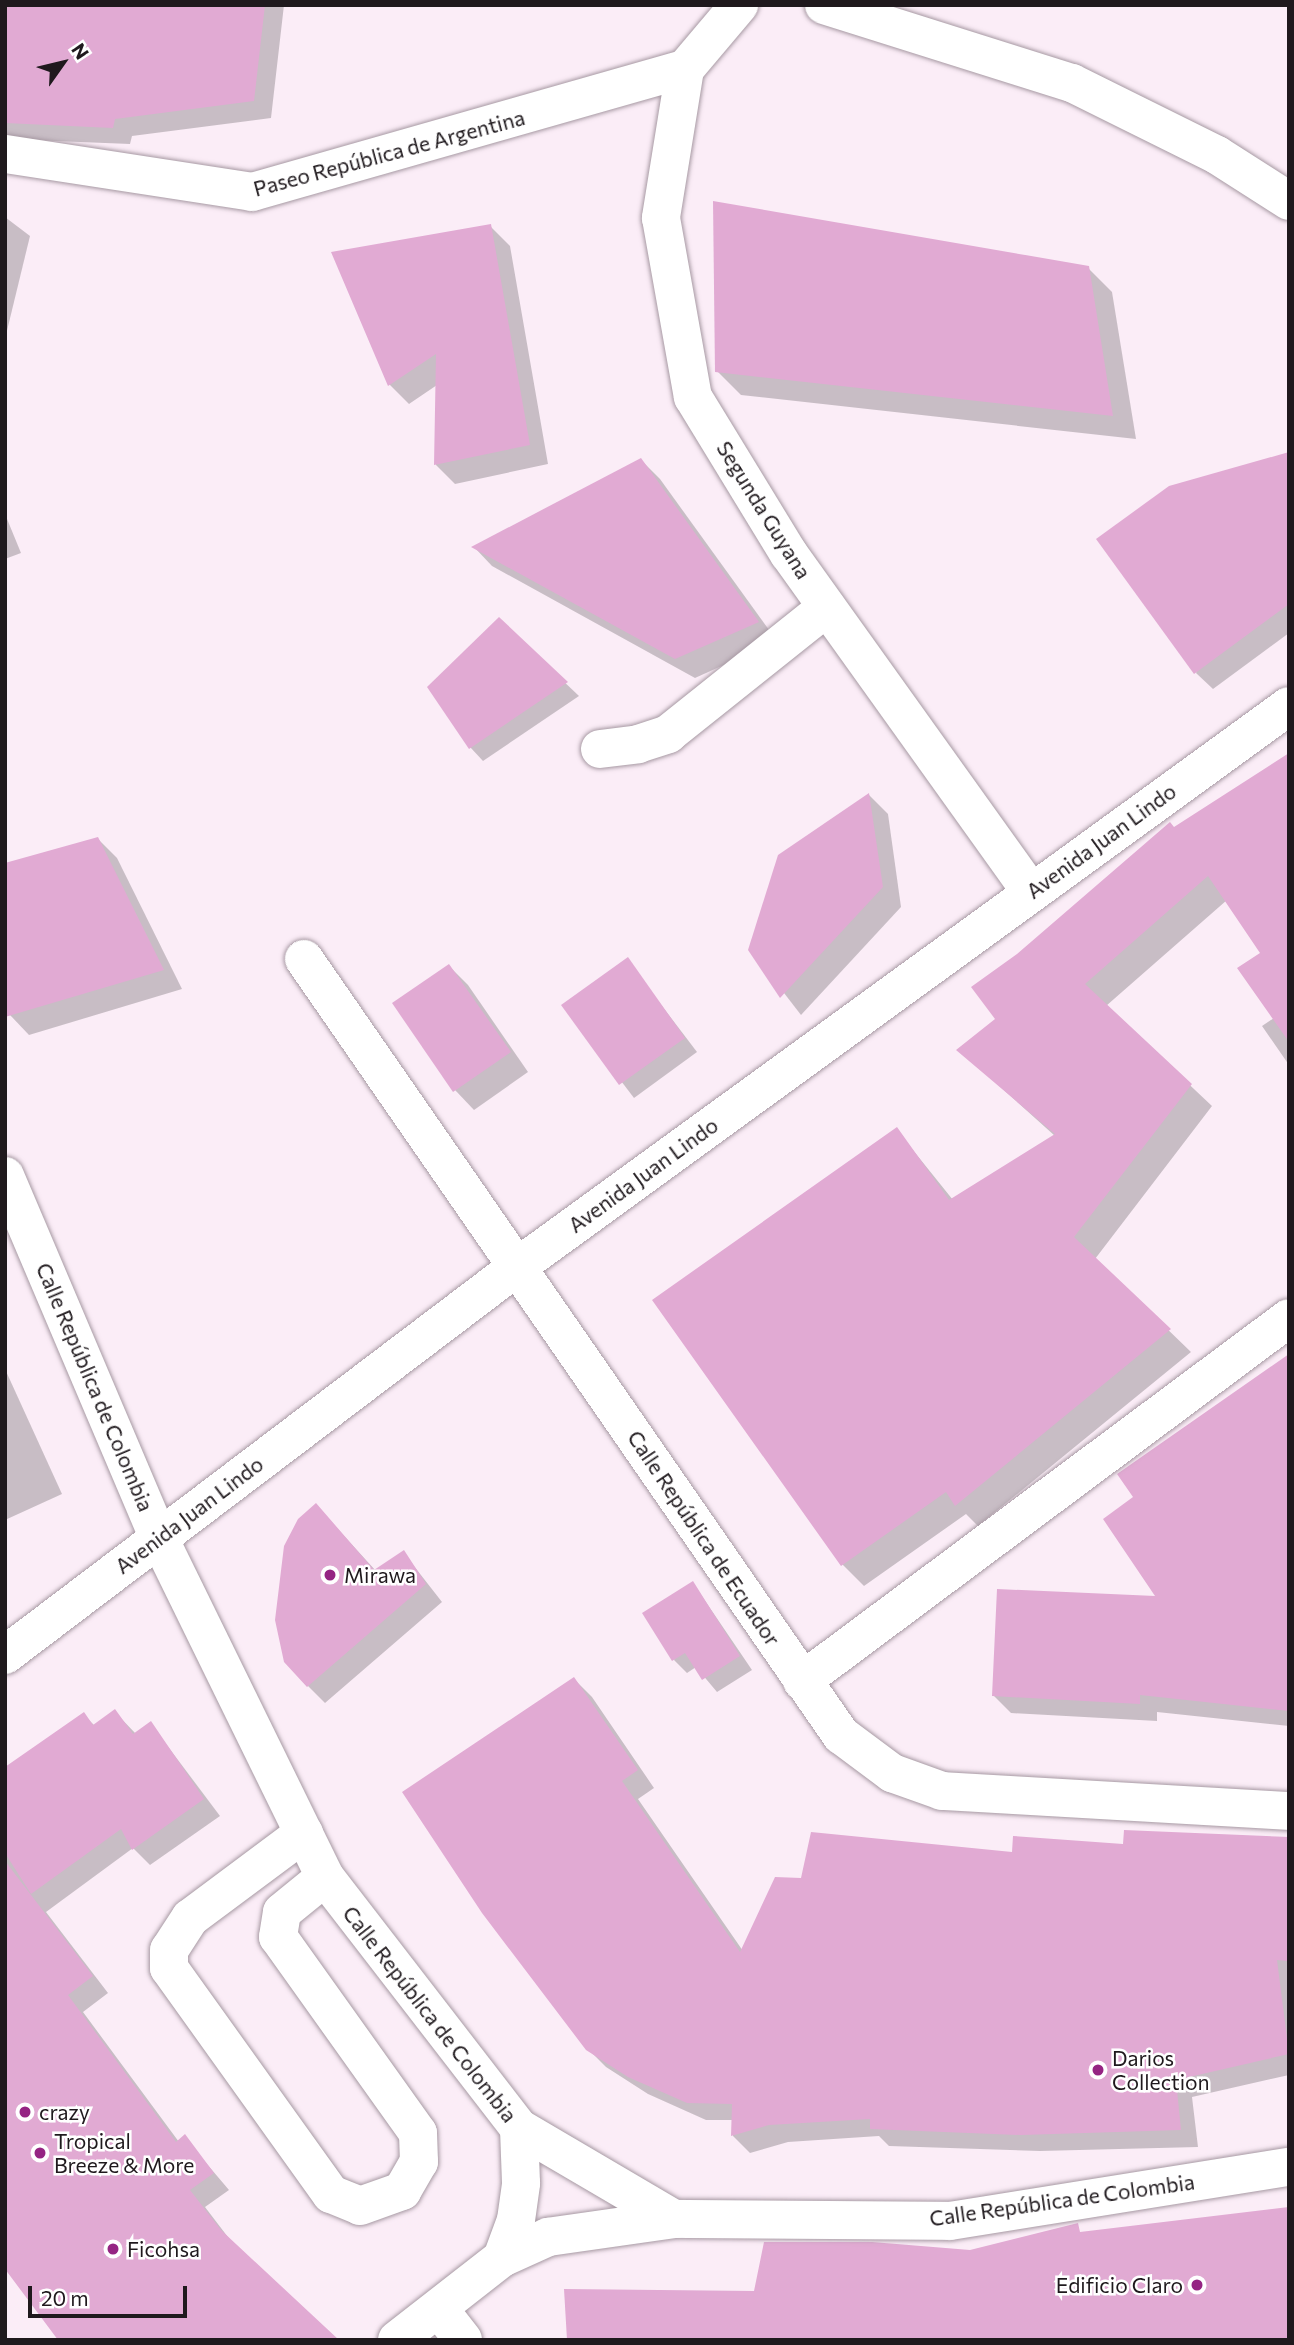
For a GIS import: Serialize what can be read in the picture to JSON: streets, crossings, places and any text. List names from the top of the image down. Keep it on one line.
{"streets":{"street":["Paseo República de Argentina","Segunda Guyana","Avenida Juan Lindo","Calle República de Colombia","Calle República de Ecuador"]},"crossings":[["Paseo República de Argentina","Segunda Guyana"],["Segunda Guyana","Avenida Juan Lindo"],["Avenida Juan Lindo","Calle República de Colombia"],["Avenida Juan Lindo","Calle República de Ecuador"]],"places":["Mirawa","Darios Collection","crazy","Tropical Breeze & More","Ficohsa","Edificio Claro"],"scale_bar":"20 m","north":"top right"}
